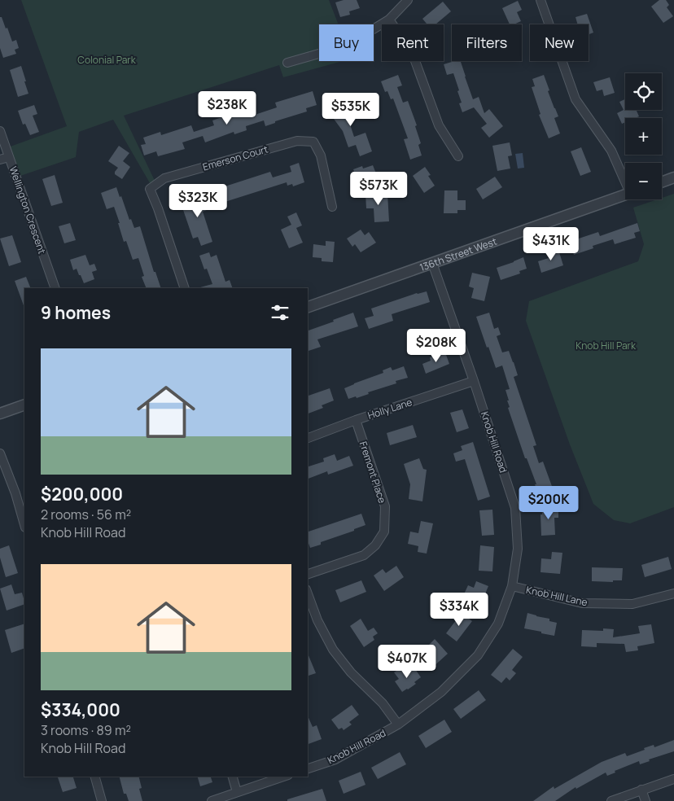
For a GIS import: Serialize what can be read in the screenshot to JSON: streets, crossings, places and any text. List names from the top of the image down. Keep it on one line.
{"streets":{"street":["Emerson Court","Wellington Crescent","136th Street West","Holly Lane","Knob Hill Road","Fremont Place","Knob Hill Lane"]},"crossings":[["136th Street West","Knob Hill Road"],["Holly Lane","Knob Hill Road"],["Holly Lane","Fremont Place"],["Knob Hill Road","Knob Hill Lane"]],"parks":["Colonial Park","Knob Hill Park"],"page":{"chip":["Buy","Rent","Filters","New"],"map_buttons":["+","−"],"price":["$238K","$535K","$573K","$323K","$431K","$208K","$200K","$334K","$407K"],"heading":"9 homes","list":[{"name":"$200,000","note":"2 rooms · 56 m² · Knob Hill Road"},{"name":"$334,000","note":"3 rooms · 89 m² · Knob Hill Road"}]}}
